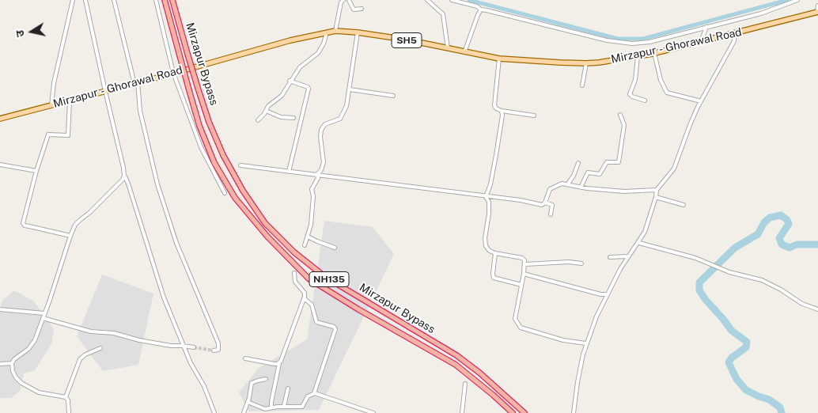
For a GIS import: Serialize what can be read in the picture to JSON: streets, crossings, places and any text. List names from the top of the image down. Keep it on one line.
{"streets":{"highway":["Mirzapur Bypass","NH135"],"main road":["SH5","Mirzapur - Ghorawal Road"]},"north":"left"}
